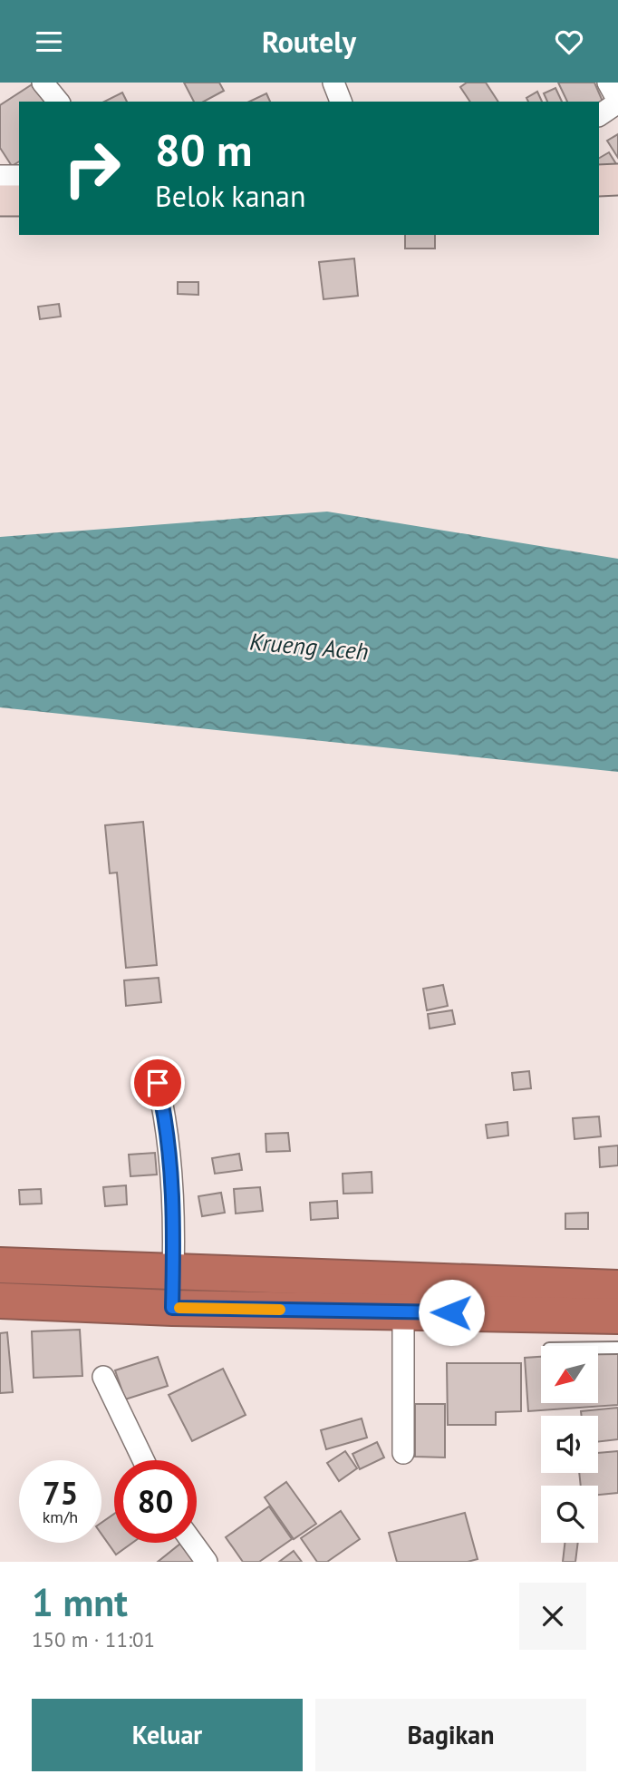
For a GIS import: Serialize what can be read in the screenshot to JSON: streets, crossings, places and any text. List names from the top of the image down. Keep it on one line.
{"water":["Krueng Aceh"],"north":"bottom left","page":{"header":"Routely","turn":["80 m","Belok kanan"],"speed":"75 km/h","limit":"80","heading":["1 mnt","150 m · 11:01"],"buttons":["Keluar","Bagikan"]}}
